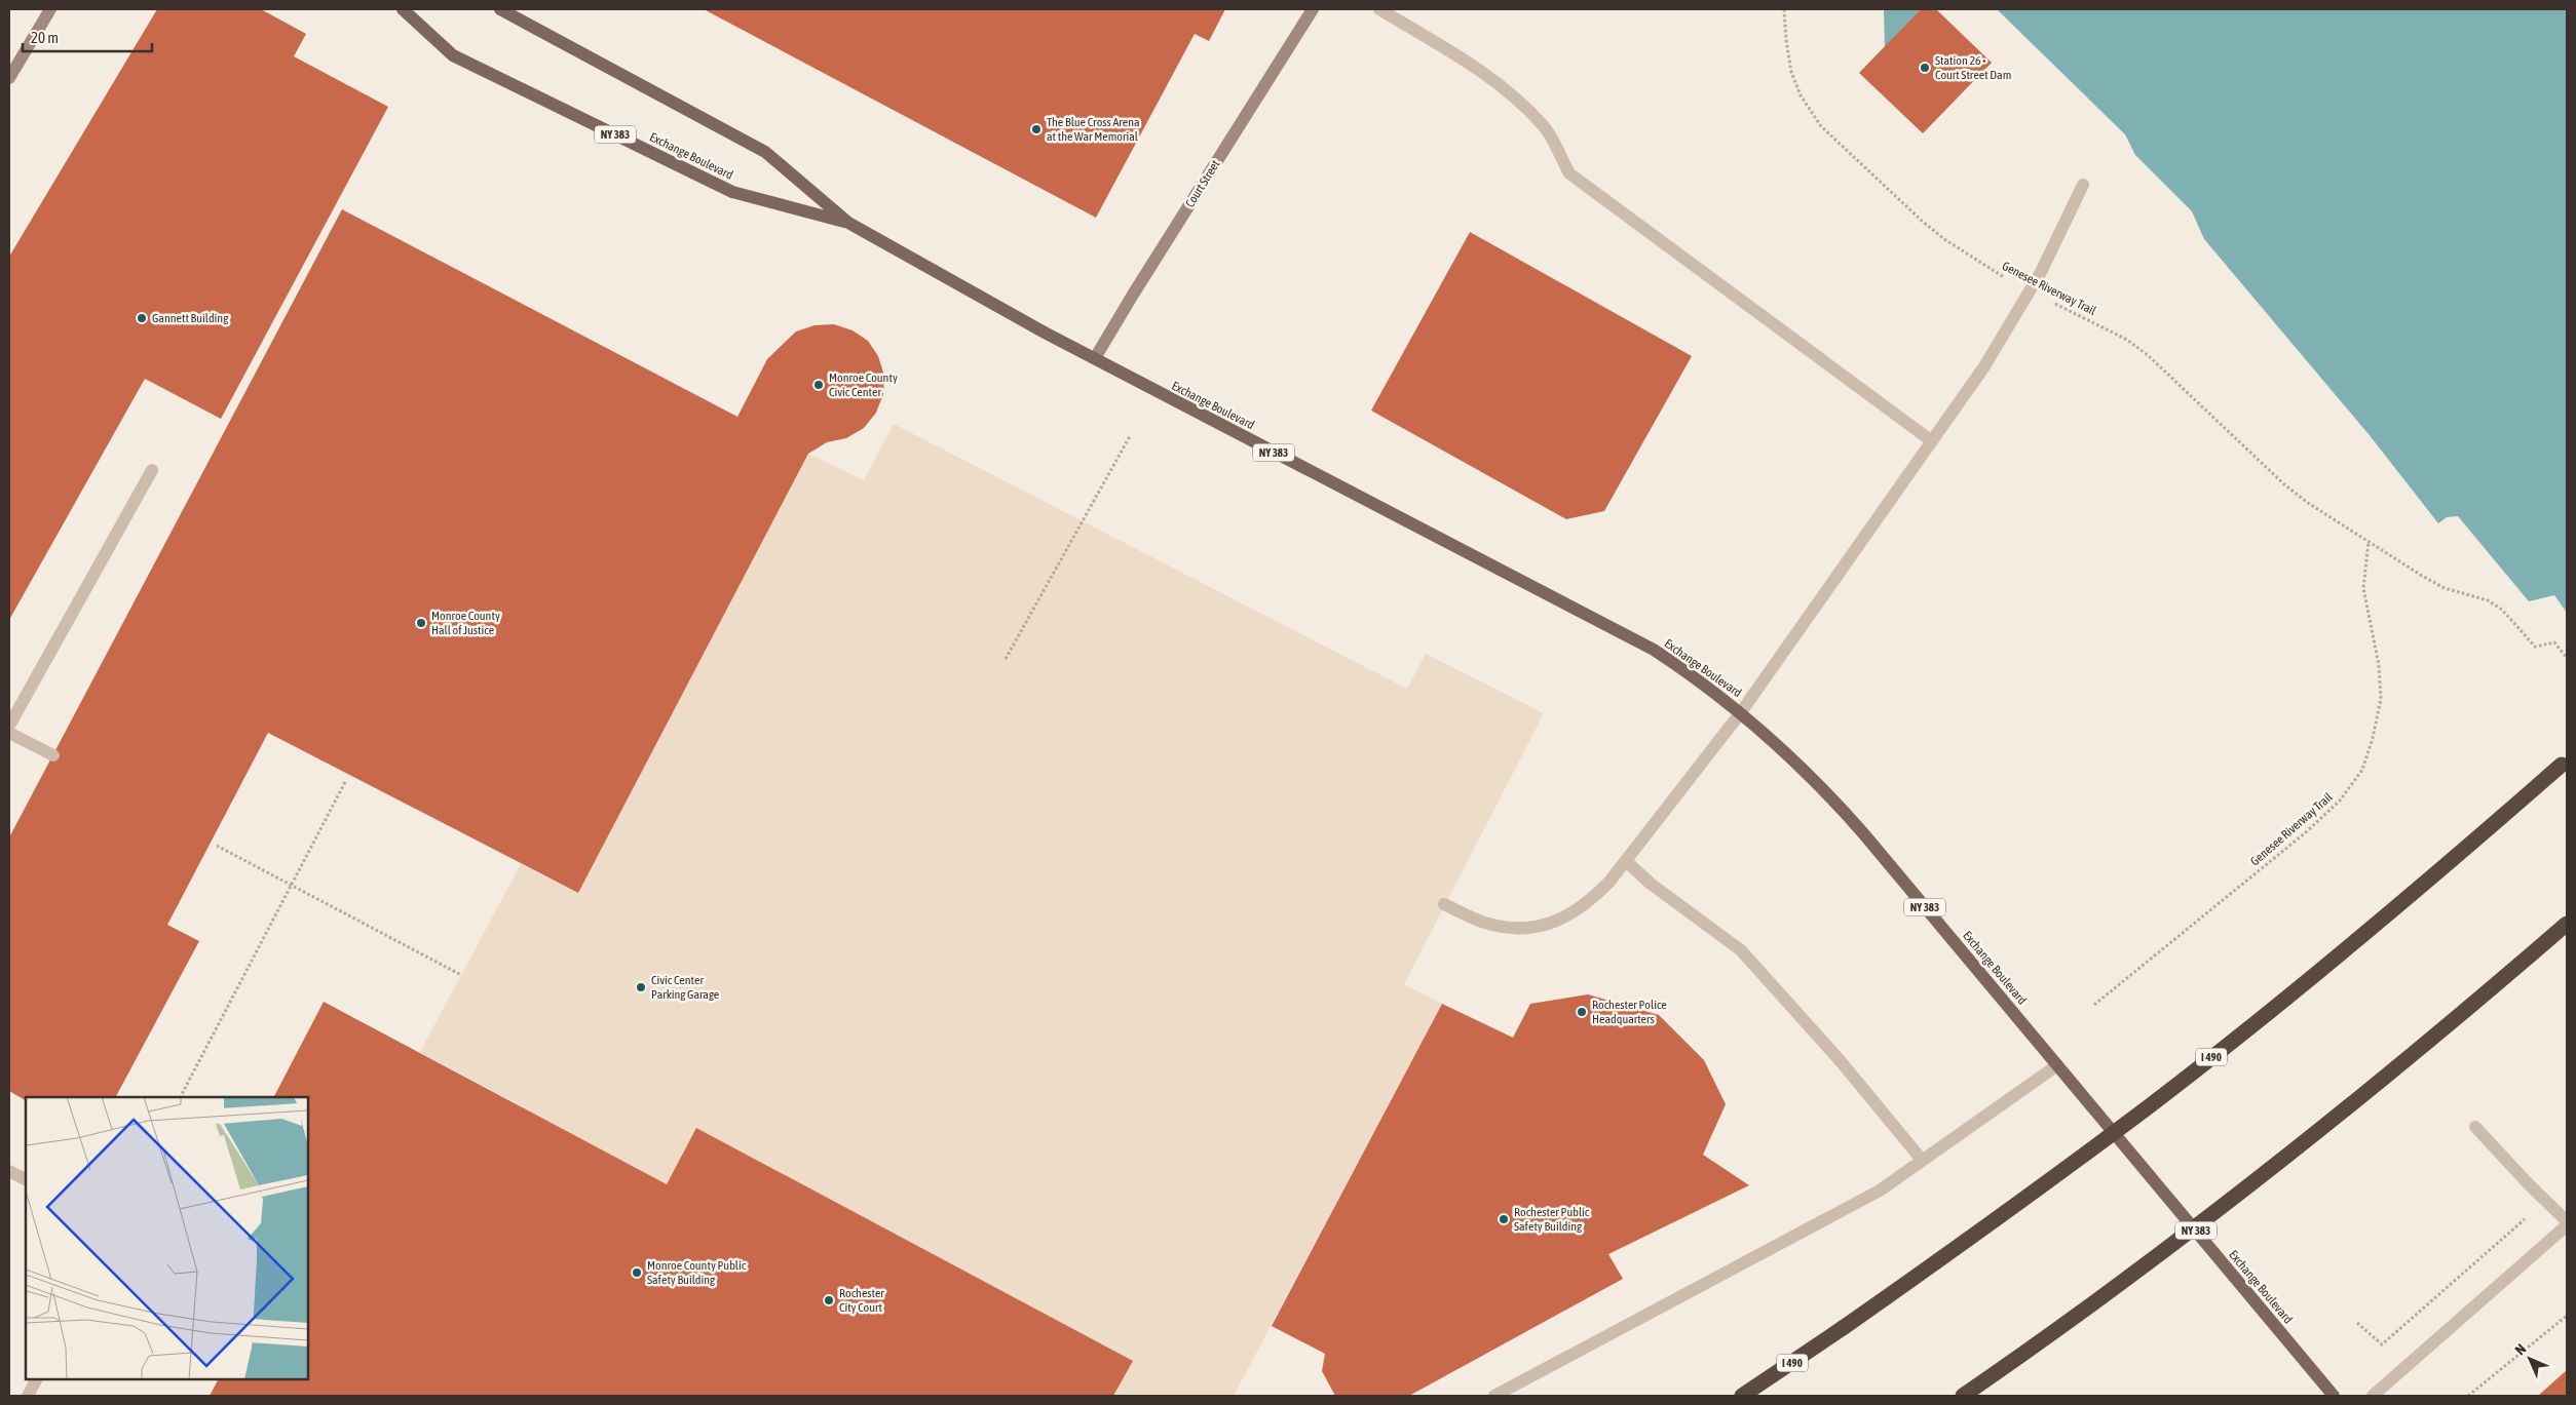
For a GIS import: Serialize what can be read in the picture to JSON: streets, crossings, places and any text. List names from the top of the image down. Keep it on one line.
{"streets":{"highway":["I 490"],"main road":["NY 383","Exchange Boulevard"],"street":["Court Street"],"path":["Genesee Riverway Trail"]},"crossings":[["Exchange Boulevard","Court Street"]],"places":["Station 26 - Court Street Dam","The Blue Cross Arena at the War Memorial","Gannett Building","Monroe County Civic Center","Monroe County Hall of Justice","Civic Center Parking Garage","Rochester Police Headquarters","Rochester Public Safety Building","Monroe County Public Safety Building","Rochester City Court"],"scale_bar":"20 m","north":"top left"}
